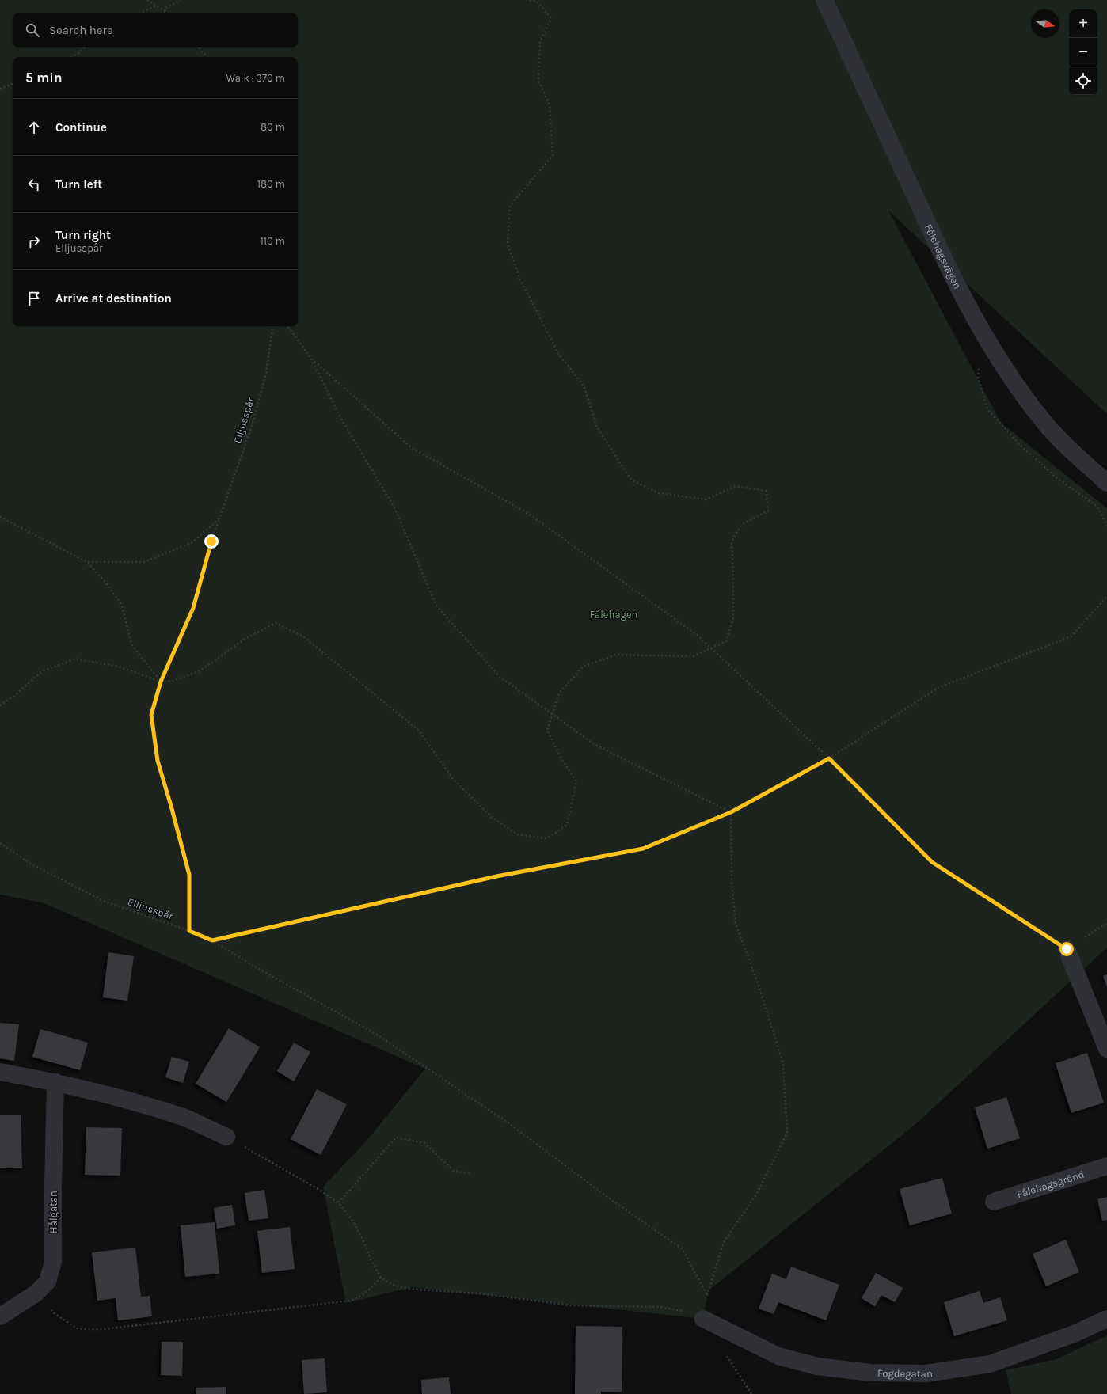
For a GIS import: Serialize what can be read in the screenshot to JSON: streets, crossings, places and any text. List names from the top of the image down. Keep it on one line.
{"streets":{"street":["Fålehagsvägen","Fålehagsgränd","Hålgatan","Fogdegatan"],"path":["Elljusspår"]},"parks":["Fålehagen"],"north":"right","page":{"map_buttons":["+","−"],"search":"Search here","heading":["5 min","Walk · 370 m"],"list":[["Continue","80 m"],["Turn left","180 m"],["Turn right","Elljusspår","110 m"],"Arrive at destination"]}}
